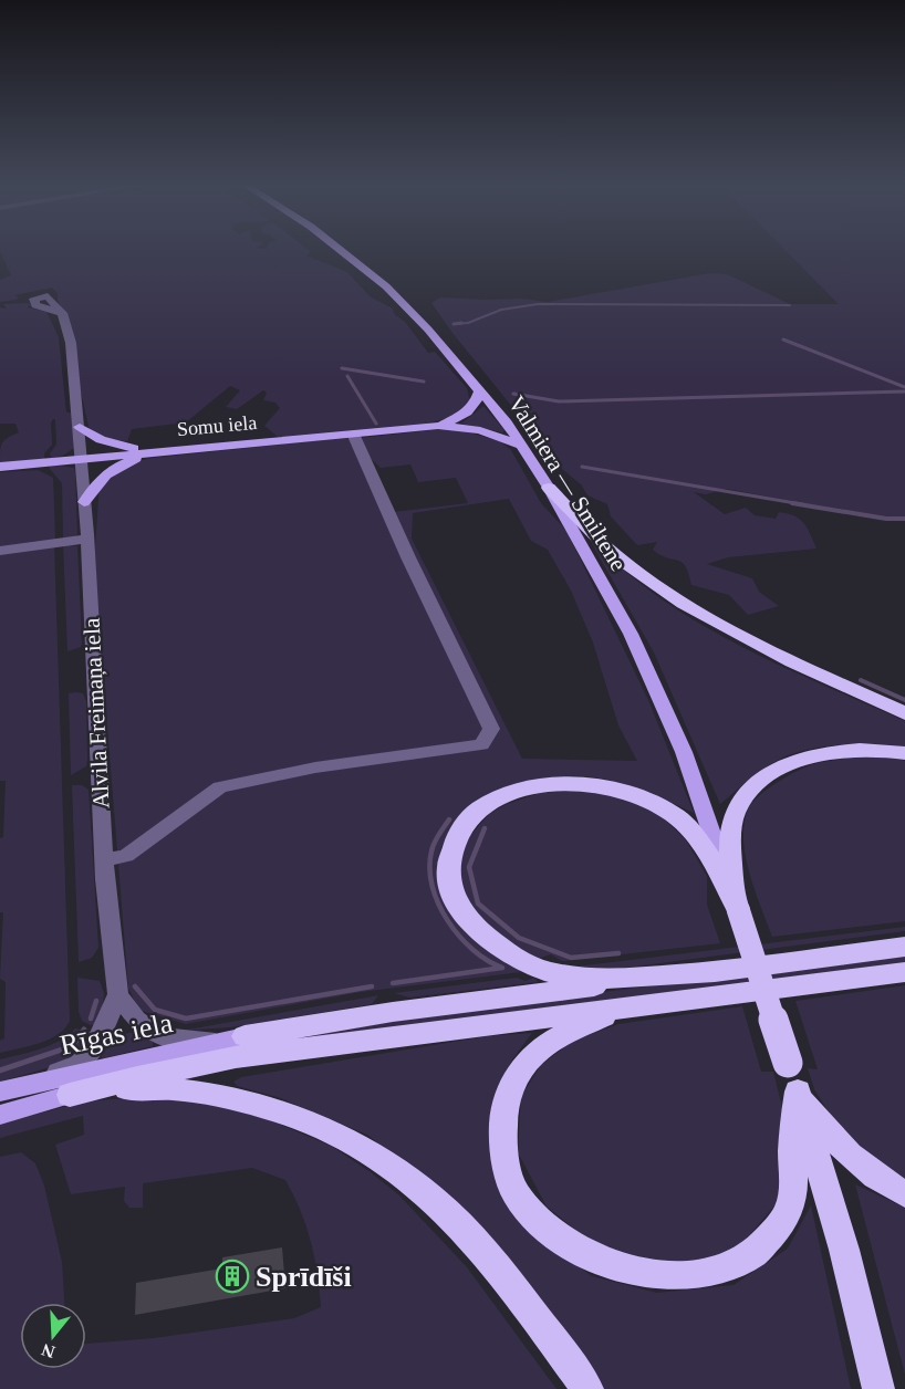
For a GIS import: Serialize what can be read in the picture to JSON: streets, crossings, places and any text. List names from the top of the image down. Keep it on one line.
{"streets":{"main road":["Somu iela","Valmiera — Smiltene","Rīgas iela"],"street":["Alvila Freimaņa iela"]},"crossings":[["Somu iela","Alvila Freimaņa iela"],["Alvila Freimaņa iela","Rīgas iela"]],"places":{"building":["Sprīdīši"]},"north":"bottom"}
